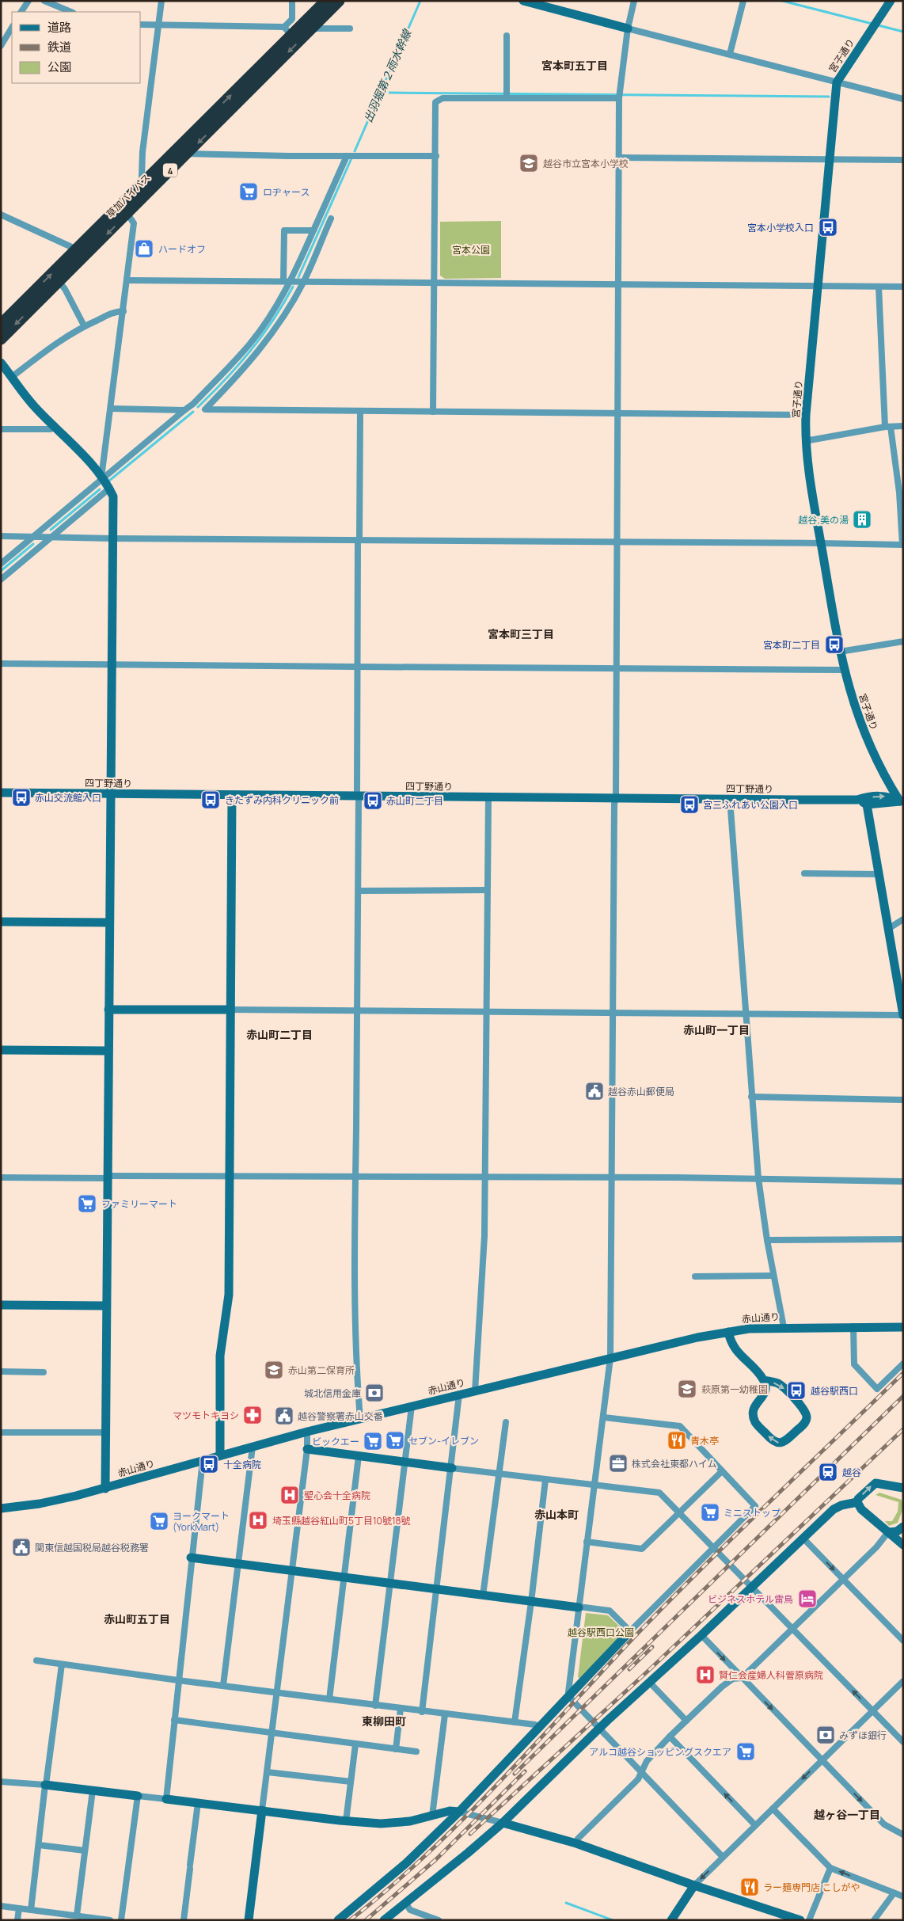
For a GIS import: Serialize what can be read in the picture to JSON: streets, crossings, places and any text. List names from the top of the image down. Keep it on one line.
{"streets":{"highway":["4","草加バイパス"],"street":["宮子通り","四丁野通り","赤山通り"]},"crossings":[["宮子通り","四丁野通り"]],"districts":["宮本町五丁目","宮本町三丁目","赤山町一丁目","赤山町二丁目","赤山本町","赤山町五丁目","東柳田町","越ヶ谷一丁目"],"water":["出羽堀第２雨水幹線"],"parks":["宮本公園","越谷駅西口公園"],"places":{"school or university":["越谷市立宮本小学校","赤山第二保育所","萩原第一幼稚園"],"supermarket":["ロヂャース","ファミリーマート","セブン-イレブン","ビックエー","ミニストップ","ヨークマート (YorkMart)","アルコ越谷ショッピングスクエア"],"bus stop":["宮本小学校入口","宮本町二丁目","赤山交流館入口","きたずみ内科クリニック前","赤山町二丁目","宮三ふれあい公園入口","越谷駅西口","十全病院"],"shop":["ハードオフ"],"building":["越谷;美の湯"],"public building":["越谷赤山郵便局","越谷警察署赤山交番","関東信越国税局越谷税務署"],"bank":["城北信用金庫","みずほ銀行"],"pharmacy":["マツモトキヨシ"],"restaurant":["青木亭","ラー麺専門店 こしがや"],"office":["株式会社東都ハイム"],"station":["越谷"],"hospital":["聖心会十全病院","埼玉縣越谷紅山町5丁目10號18號","賢仁会産婦人科菅原病院"],"hotel":["ビジネスホテル雷鳥"]},"legend":["道路","鉄道","公園"]}
